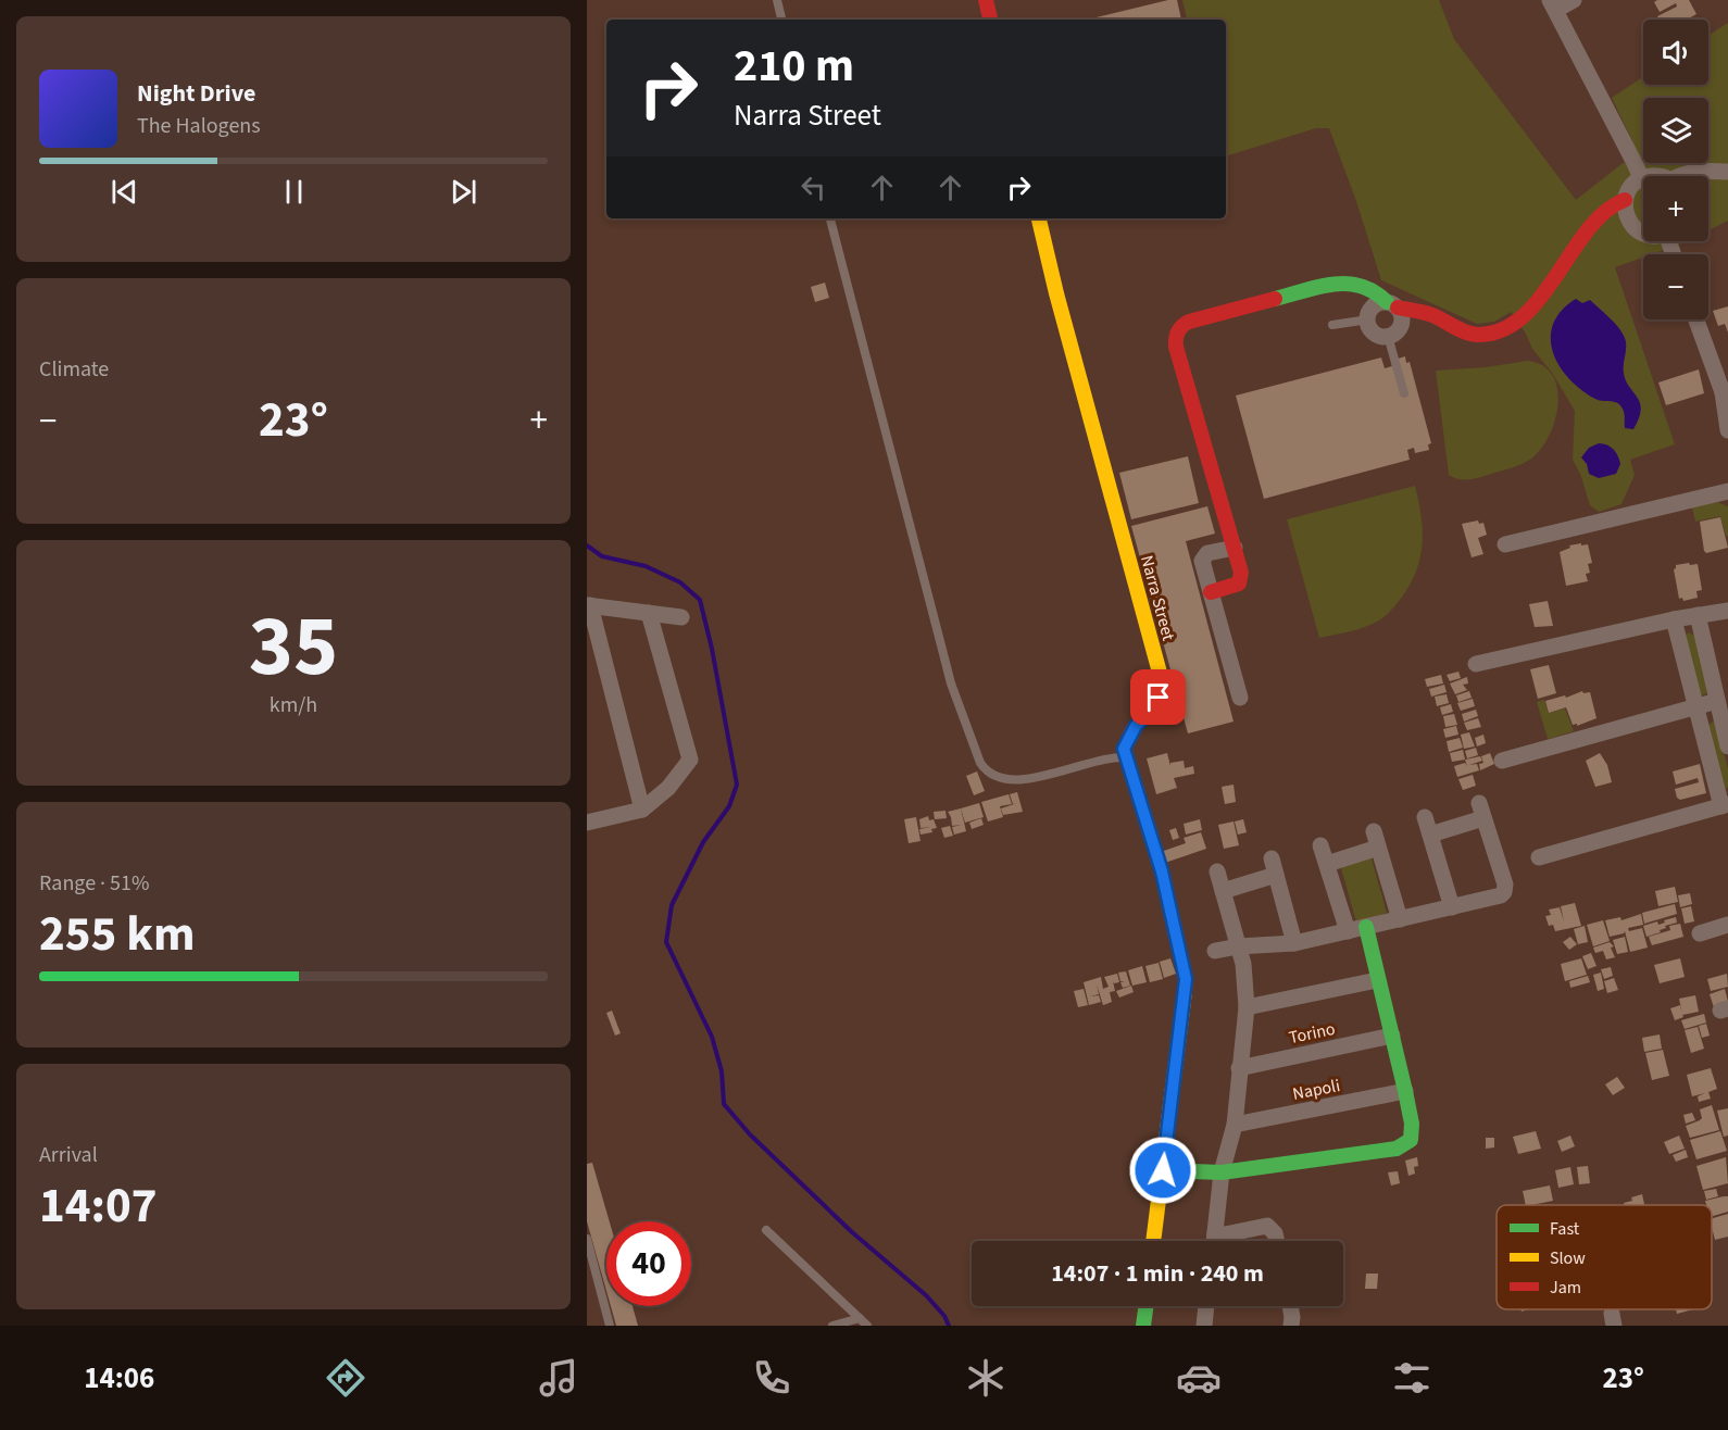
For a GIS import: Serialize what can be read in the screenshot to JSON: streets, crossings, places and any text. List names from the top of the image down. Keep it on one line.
{"streets":{"street":["Narra Street","Torino","Napoli"]},"legend":["Fast","Slow","Jam"],"page":{"map_buttons":["+","−"],"turn":["210 m","Narra Street"],"song":["Night Drive","The Halogens"],"tile":["Climate",["35","km/h"],["Range · 51%","255 km"],["Arrival","14:07"]],"heat":["−","23°","+"],"limit":"40","trip":"14:07 · 1 min · 240 m","tabs":["14:06","23°"]}}
